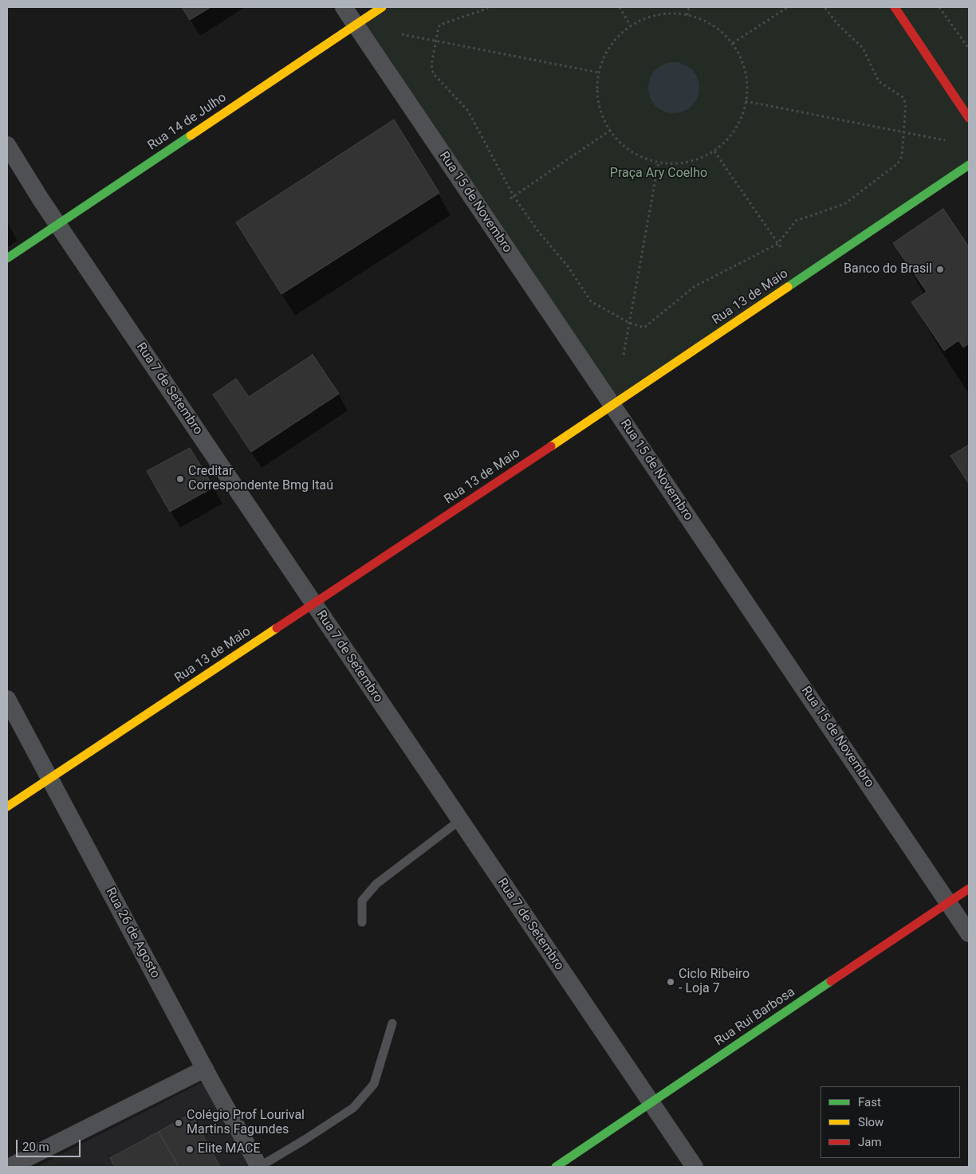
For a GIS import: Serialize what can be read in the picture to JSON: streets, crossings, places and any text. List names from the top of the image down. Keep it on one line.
{"streets":{"street":["Rua 14 de Julho","Rua 15 de Novembro","Rua 13 de Maio","Rua 7 de Setembro","Rua 26 de Agosto","Rua Rui Barbosa"]},"crossings":[["Rua 14 de Julho","Rua 15 de Novembro"],["Rua 14 de Julho","Rua 7 de Setembro"],["Rua 15 de Novembro","Rua 13 de Maio"],["Rua 15 de Novembro","Rua Rui Barbosa"],["Rua 13 de Maio","Rua 7 de Setembro"],["Rua 13 de Maio","Rua 26 de Agosto"],["Rua 7 de Setembro","Rua Rui Barbosa"]],"parks":["Praça Ary Coelho"],"places":["Banco do Brasil","Creditar Correspondente Bmg Itaú","Ciclo Ribeiro - Loja 7","Colégio Prof Lourival Martins Fagundes","Elite MACE"],"legend":["Fast","Slow","Jam"],"scale_bar":"20 m"}
